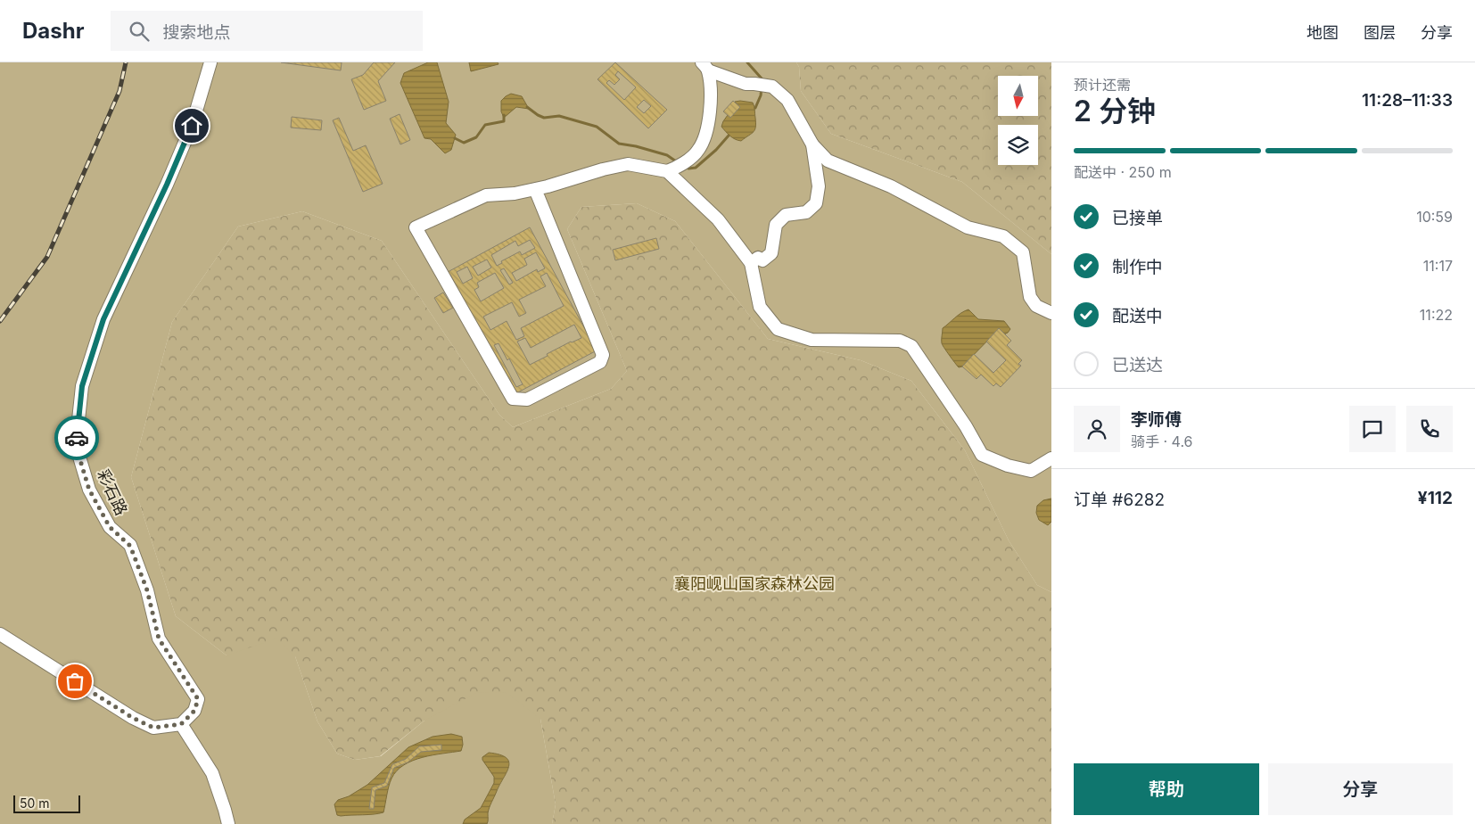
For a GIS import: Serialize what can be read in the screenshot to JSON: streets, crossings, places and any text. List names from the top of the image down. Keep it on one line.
{"streets":{"street":["彩石路"]},"parks":["襄阳岘山国家森林公园"],"scale_bar":"50 m","north":"bottom","page":{"header":"Dashr","search":"搜索地点","nav":["地图","图层","分享"],"heading":["2 分钟","预计还需","11:28–11:33"],"panel":["李师傅","骑手 · 4.6","订单 #6282","¥112"],"bar":"配送中 · 250 m","list":[["已接单","10:59"],["制作中","11:17"],["配送中","11:22"],"已送达"],"buttons":["帮助","分享"],"scale":"50 m"}}
